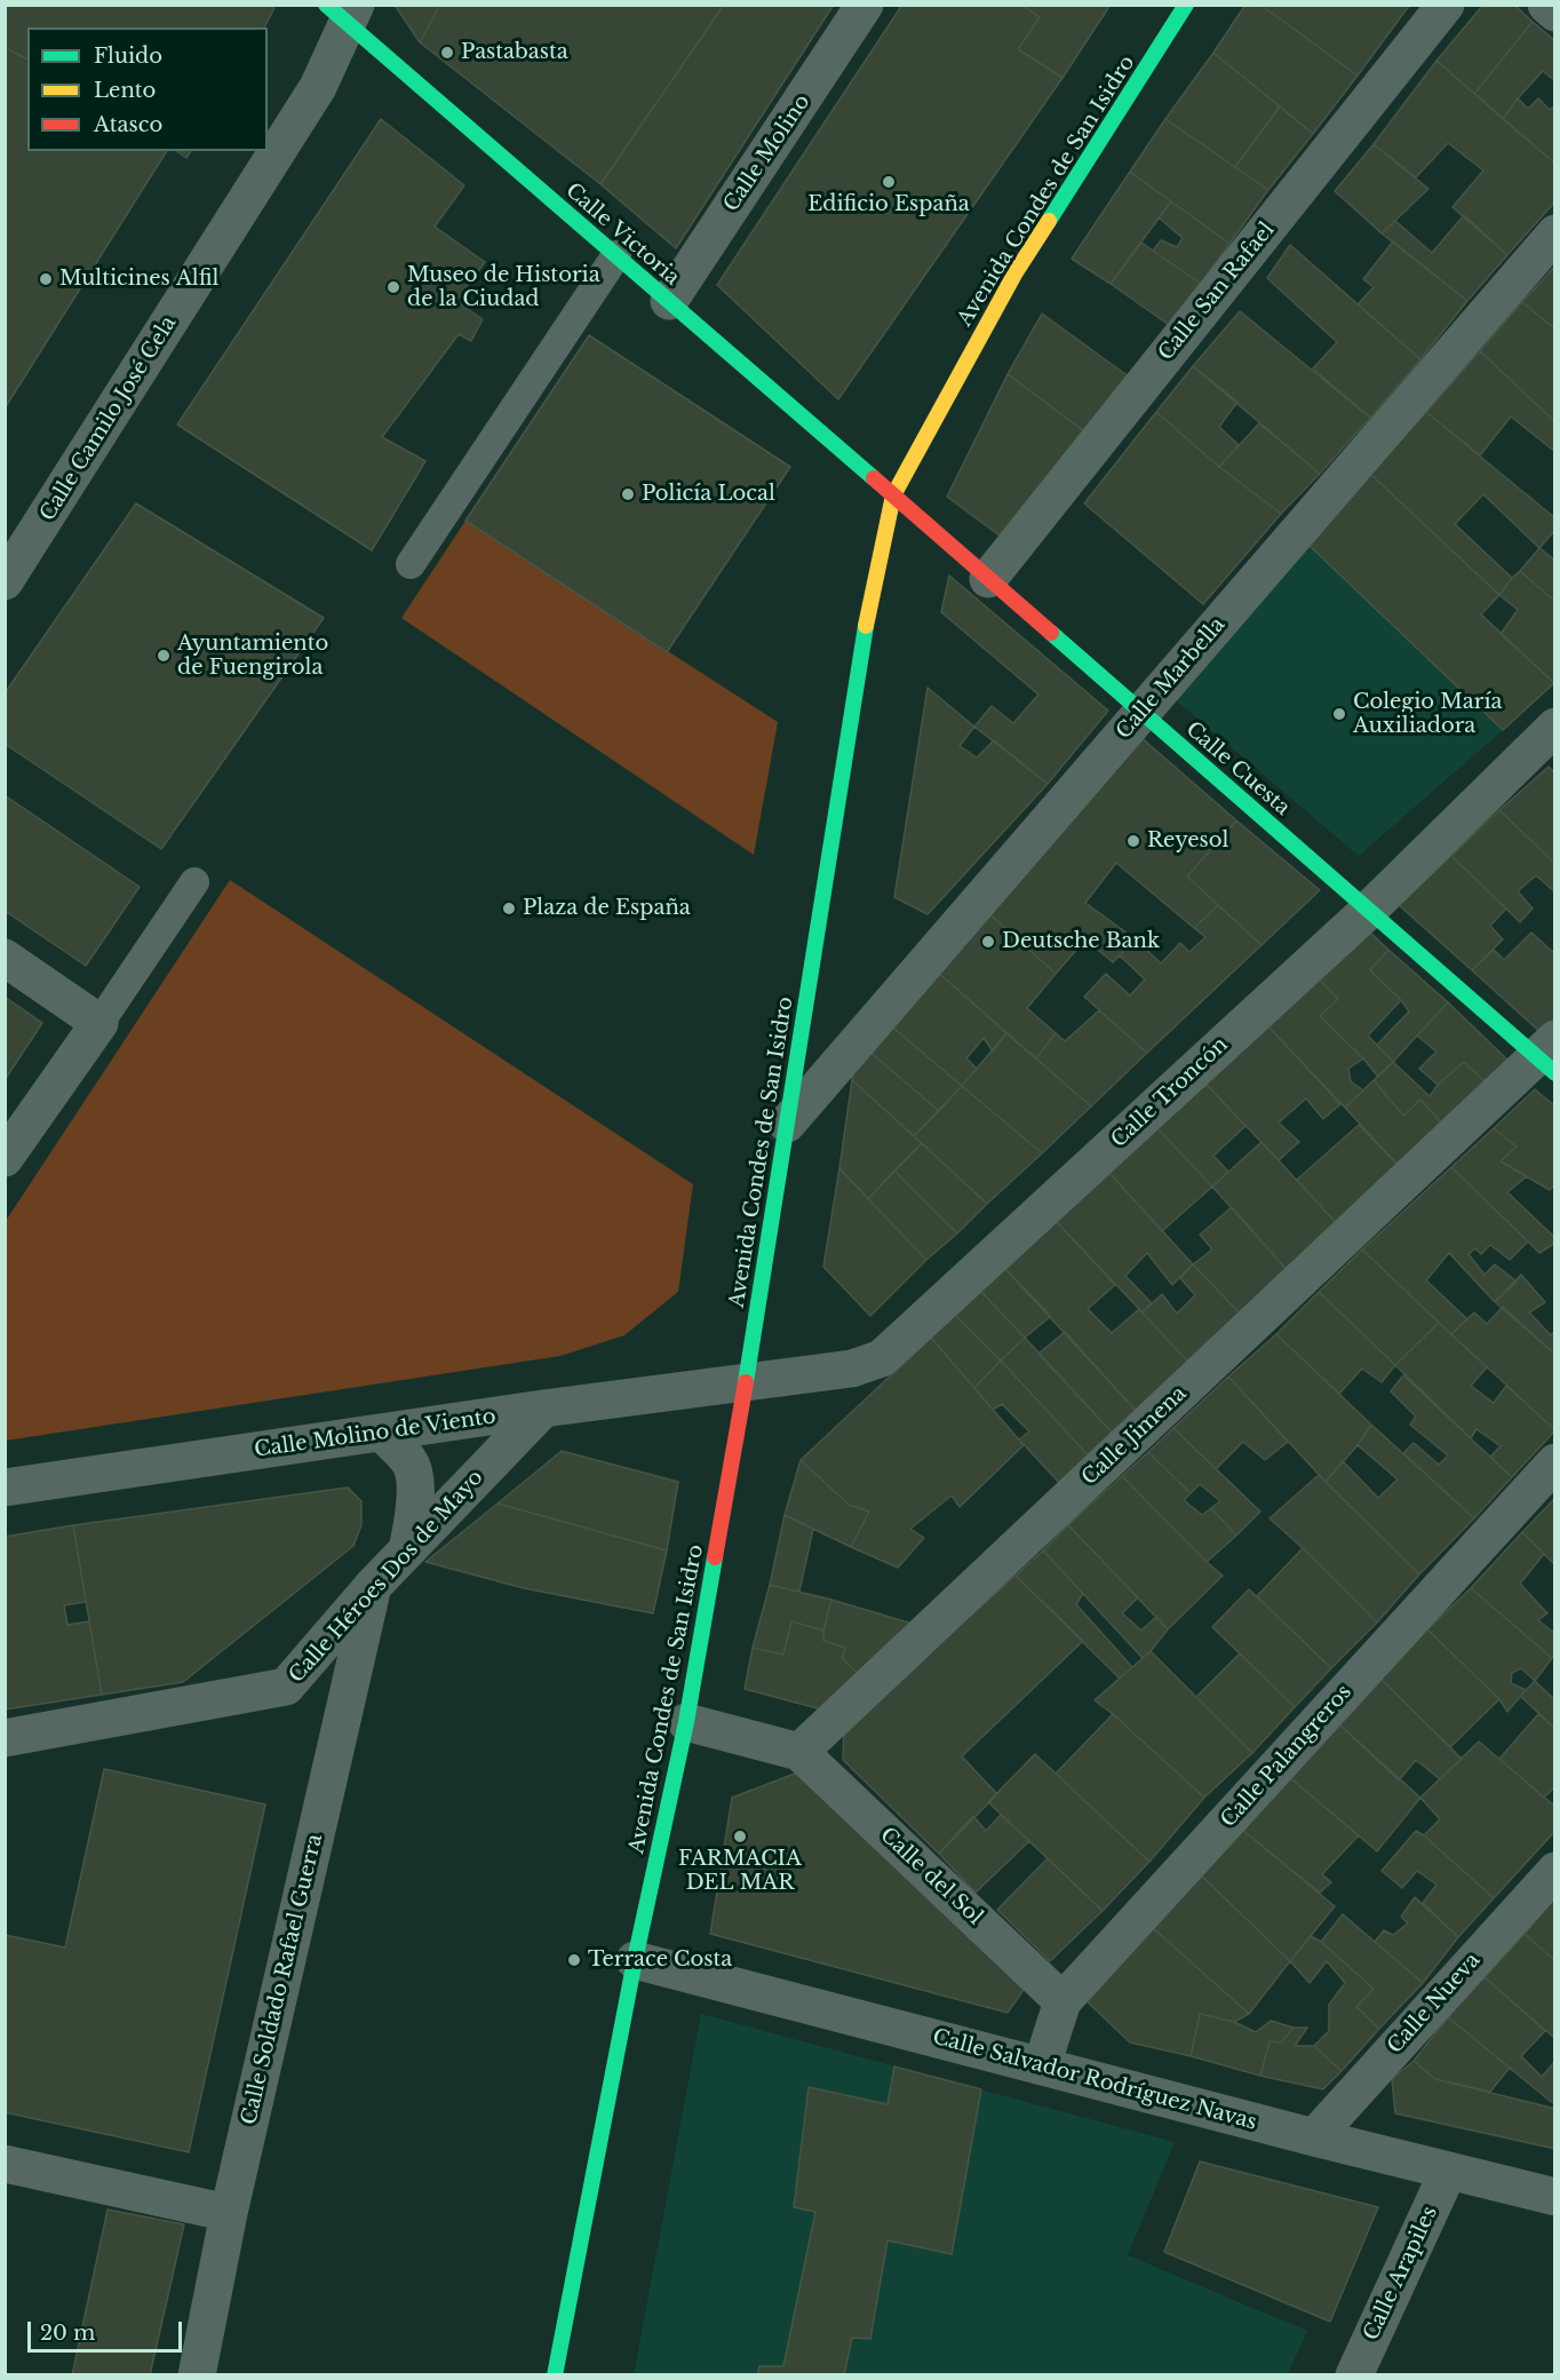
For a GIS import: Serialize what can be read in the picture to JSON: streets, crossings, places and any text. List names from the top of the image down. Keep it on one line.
{"streets":{"street":["Calle Molino","Avenida Condes de San Isidro","Calle Victoria","Calle San Rafael","Calle Camilo José Cela","Calle Marbella","Calle Cuesta","Calle Troncón","Calle Molino de Viento","Calle Jimena","Calle Héroes Dos de Mayo","Calle Palangreros","Calle del Sol","Calle Soldado Rafael Guerra","Calle Nueva","Calle Salvador Rodríguez Navas","Calle Arapiles"]},"crossings":[["Calle Molino","Calle Victoria"],["Avenida Condes de San Isidro","Calle Victoria"],["Avenida Condes de San Isidro","Calle Marbella"],["Avenida Condes de San Isidro","Calle Cuesta"],["Avenida Condes de San Isidro","Calle Troncón"],["Avenida Condes de San Isidro","Calle Molino de Viento"],["Avenida Condes de San Isidro","Calle Salvador Rodríguez Navas"],["Calle Victoria","Calle Camilo José Cela"],["Calle Victoria","Calle Cuesta"],["Calle San Rafael","Calle Cuesta"],["Calle Marbella","Calle Cuesta"],["Calle Cuesta","Calle Troncón"],["Calle Cuesta","Calle Jimena"],["Calle Troncón","Calle Molino de Viento"],["Calle Molino de Viento","Calle Héroes Dos de Mayo"],["Calle Jimena","Calle del Sol"],["Calle Héroes Dos de Mayo","Calle Soldado Rafael Guerra"],["Calle Palangreros","Calle del Sol"],["Calle Palangreros","Calle Salvador Rodríguez Navas"],["Calle Nueva","Calle Salvador Rodríguez Navas"],["Calle Salvador Rodríguez Navas","Calle Arapiles"]],"places":["Pastabasta","Edificio España","Multicines Alfil","Museo de Historia de la Ciudad","Policía Local","Ayuntamiento de Fuengirola","Colegio María Auxiliadora","Reyesol","Plaza de España","Deutsche Bank","FARMACIA DEL MAR","Terrace Costa"],"legend":["Fluido","Lento","Atasco"],"scale_bar":"20 m"}
